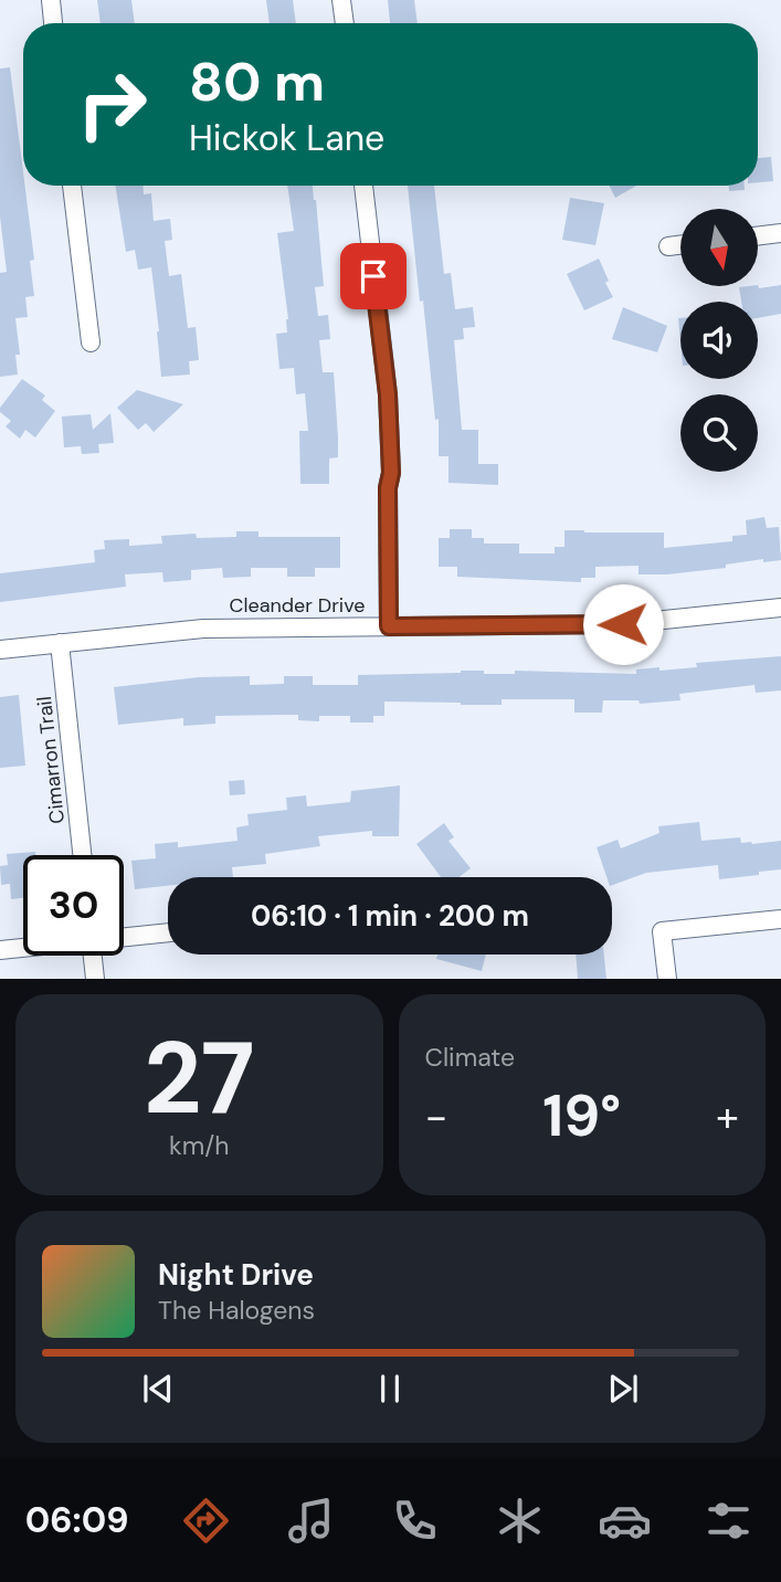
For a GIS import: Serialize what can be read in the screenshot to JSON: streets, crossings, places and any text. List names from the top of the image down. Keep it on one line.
{"streets":{"street":["Cleander Drive","Cimarron Trail"]},"crossings":[["Cleander Drive","Cimarron Trail"]],"north":"bottom","page":{"turn":["80 m","Hickok Lane"],"limit":"30","trip":"06:10 · 1 min · 200 m","tile":[["27","km/h"],"Climate"],"heat":["−","19°","+"],"song":["Night Drive","The Halogens"],"tabs":"06:09"}}
